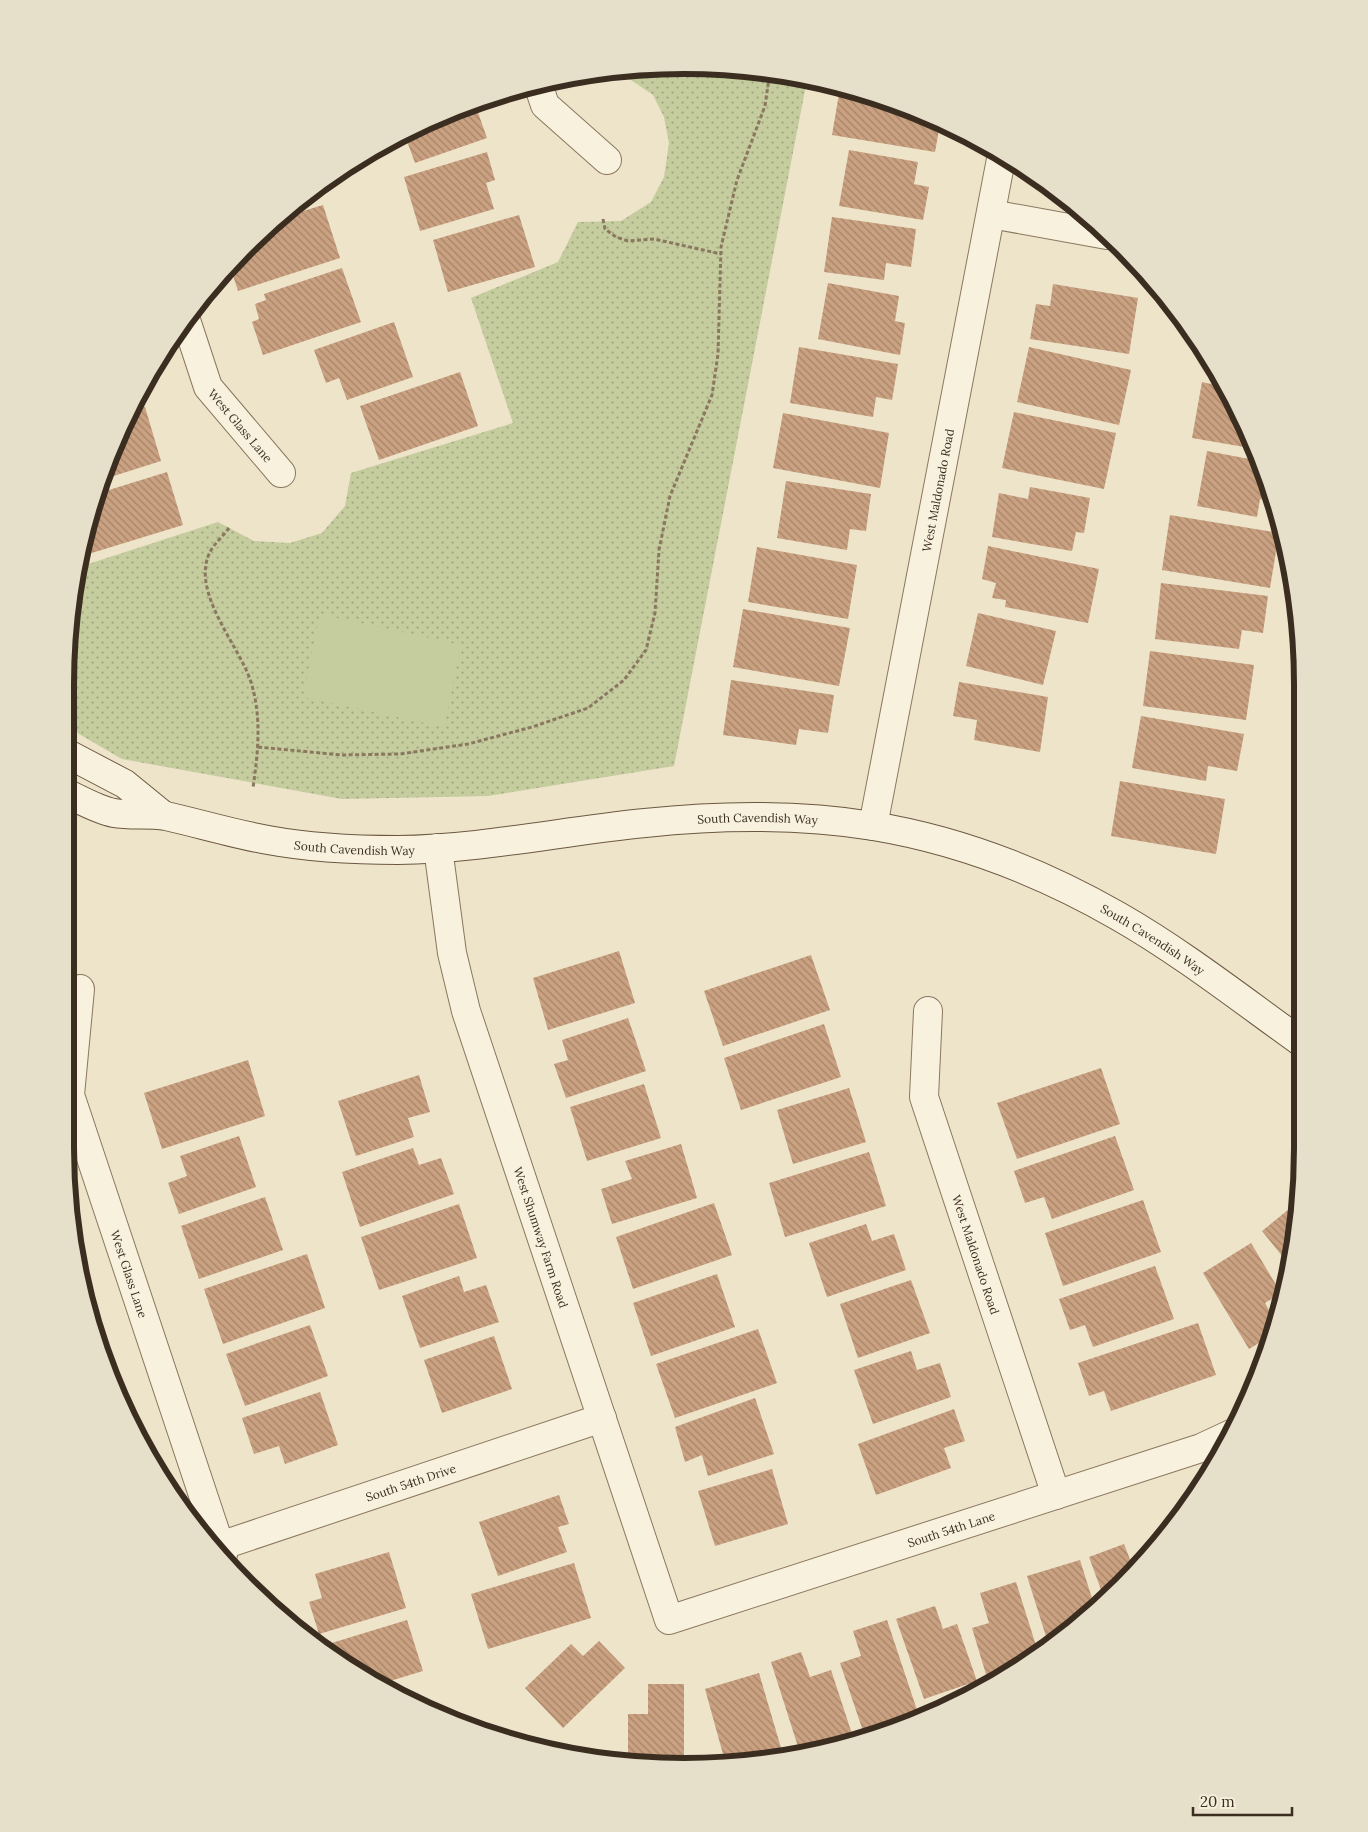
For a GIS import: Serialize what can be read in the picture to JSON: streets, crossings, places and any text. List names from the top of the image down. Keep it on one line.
{"streets":{"street":["West Glass Lane","West Maldonado Road","South Cavendish Way","West Shumway Farm Road","South 54th Drive","South 54th Lane"]},"crossings":[["West Maldonado Road","South Cavendish Way"],["West Maldonado Road","South 54th Lane"],["South Cavendish Way","West Shumway Farm Road"],["West Shumway Farm Road","South 54th Drive"],["West Shumway Farm Road","South 54th Lane"]],"scale_bar":"20 m"}
